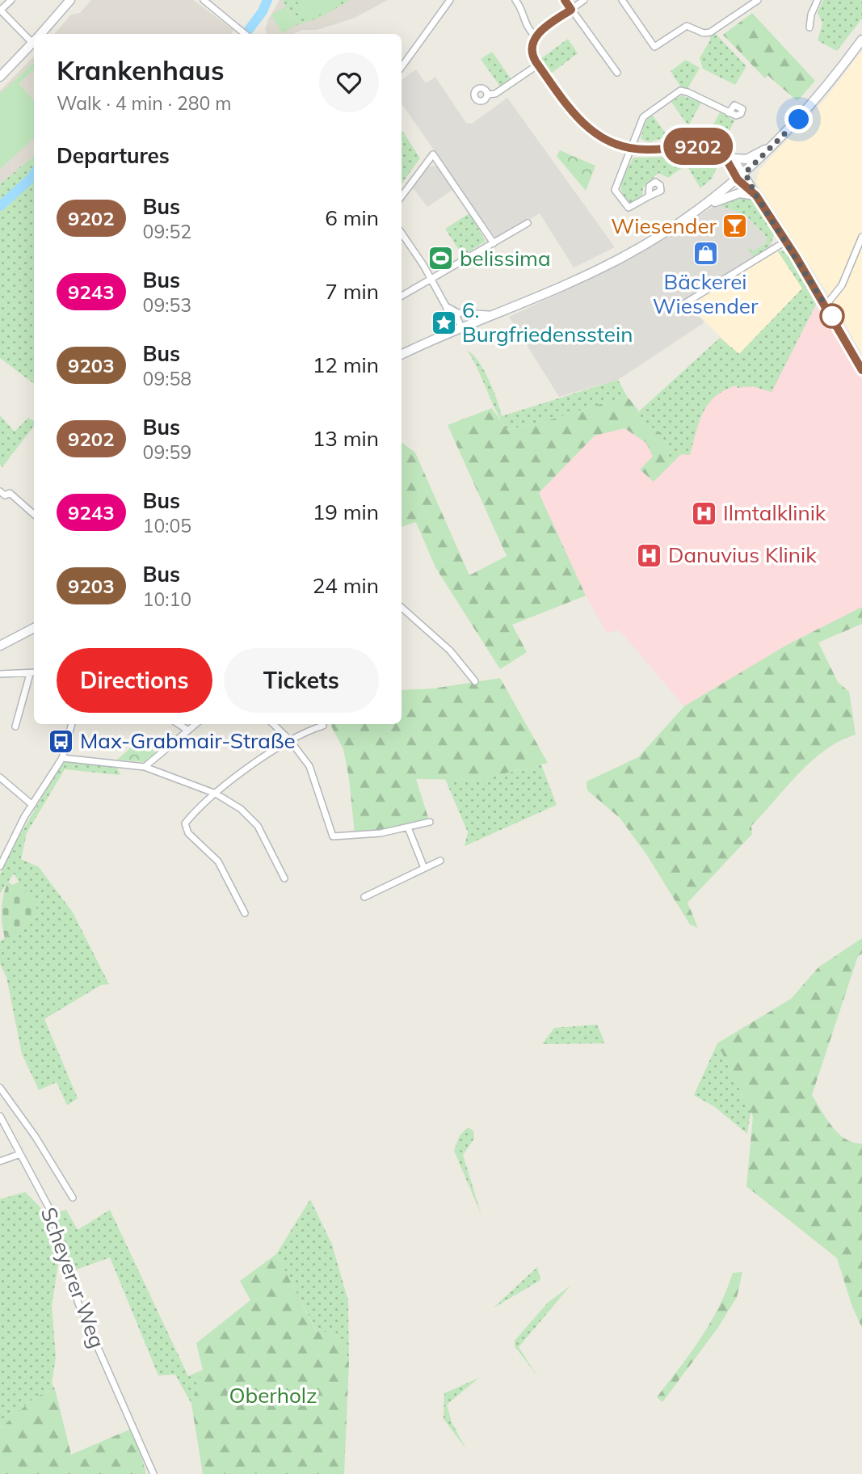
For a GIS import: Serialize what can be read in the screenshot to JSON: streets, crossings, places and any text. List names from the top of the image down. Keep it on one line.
{"streets":{"street":["Scheyerer Weg"]},"parks":["Oberholz"],"places":{"bar":["Wiesender"],"shop":["Bäckerei Wiesender"],"sports":["belissima"],"place":["6. Burgfriedensstein"],"hospital":["Ilmtalklinik","Danuvius Klinik"],"bus stop":["Max-Grabmair-Straße"]},"lines":["bus line 9202"],"page":{"on_map":"9202","heading":[["Krankenhaus","Walk · 4 min · 280 m"],"Departures"],"list":[{"mark":"9202","name":"Bus","note":"09:52","value":"6 min"},{"mark":"9243","name":"Bus","note":"09:53","value":"7 min"},{"mark":"9203","name":"Bus","note":"09:58","value":"12 min"},{"mark":"9202","name":"Bus","note":"09:59","value":"13 min"},{"mark":"9243","name":"Bus","note":"10:05","value":"19 min"},{"mark":"9203","name":"Bus","note":"10:10","value":"24 min"}],"buttons":["Directions","Tickets"]}}
